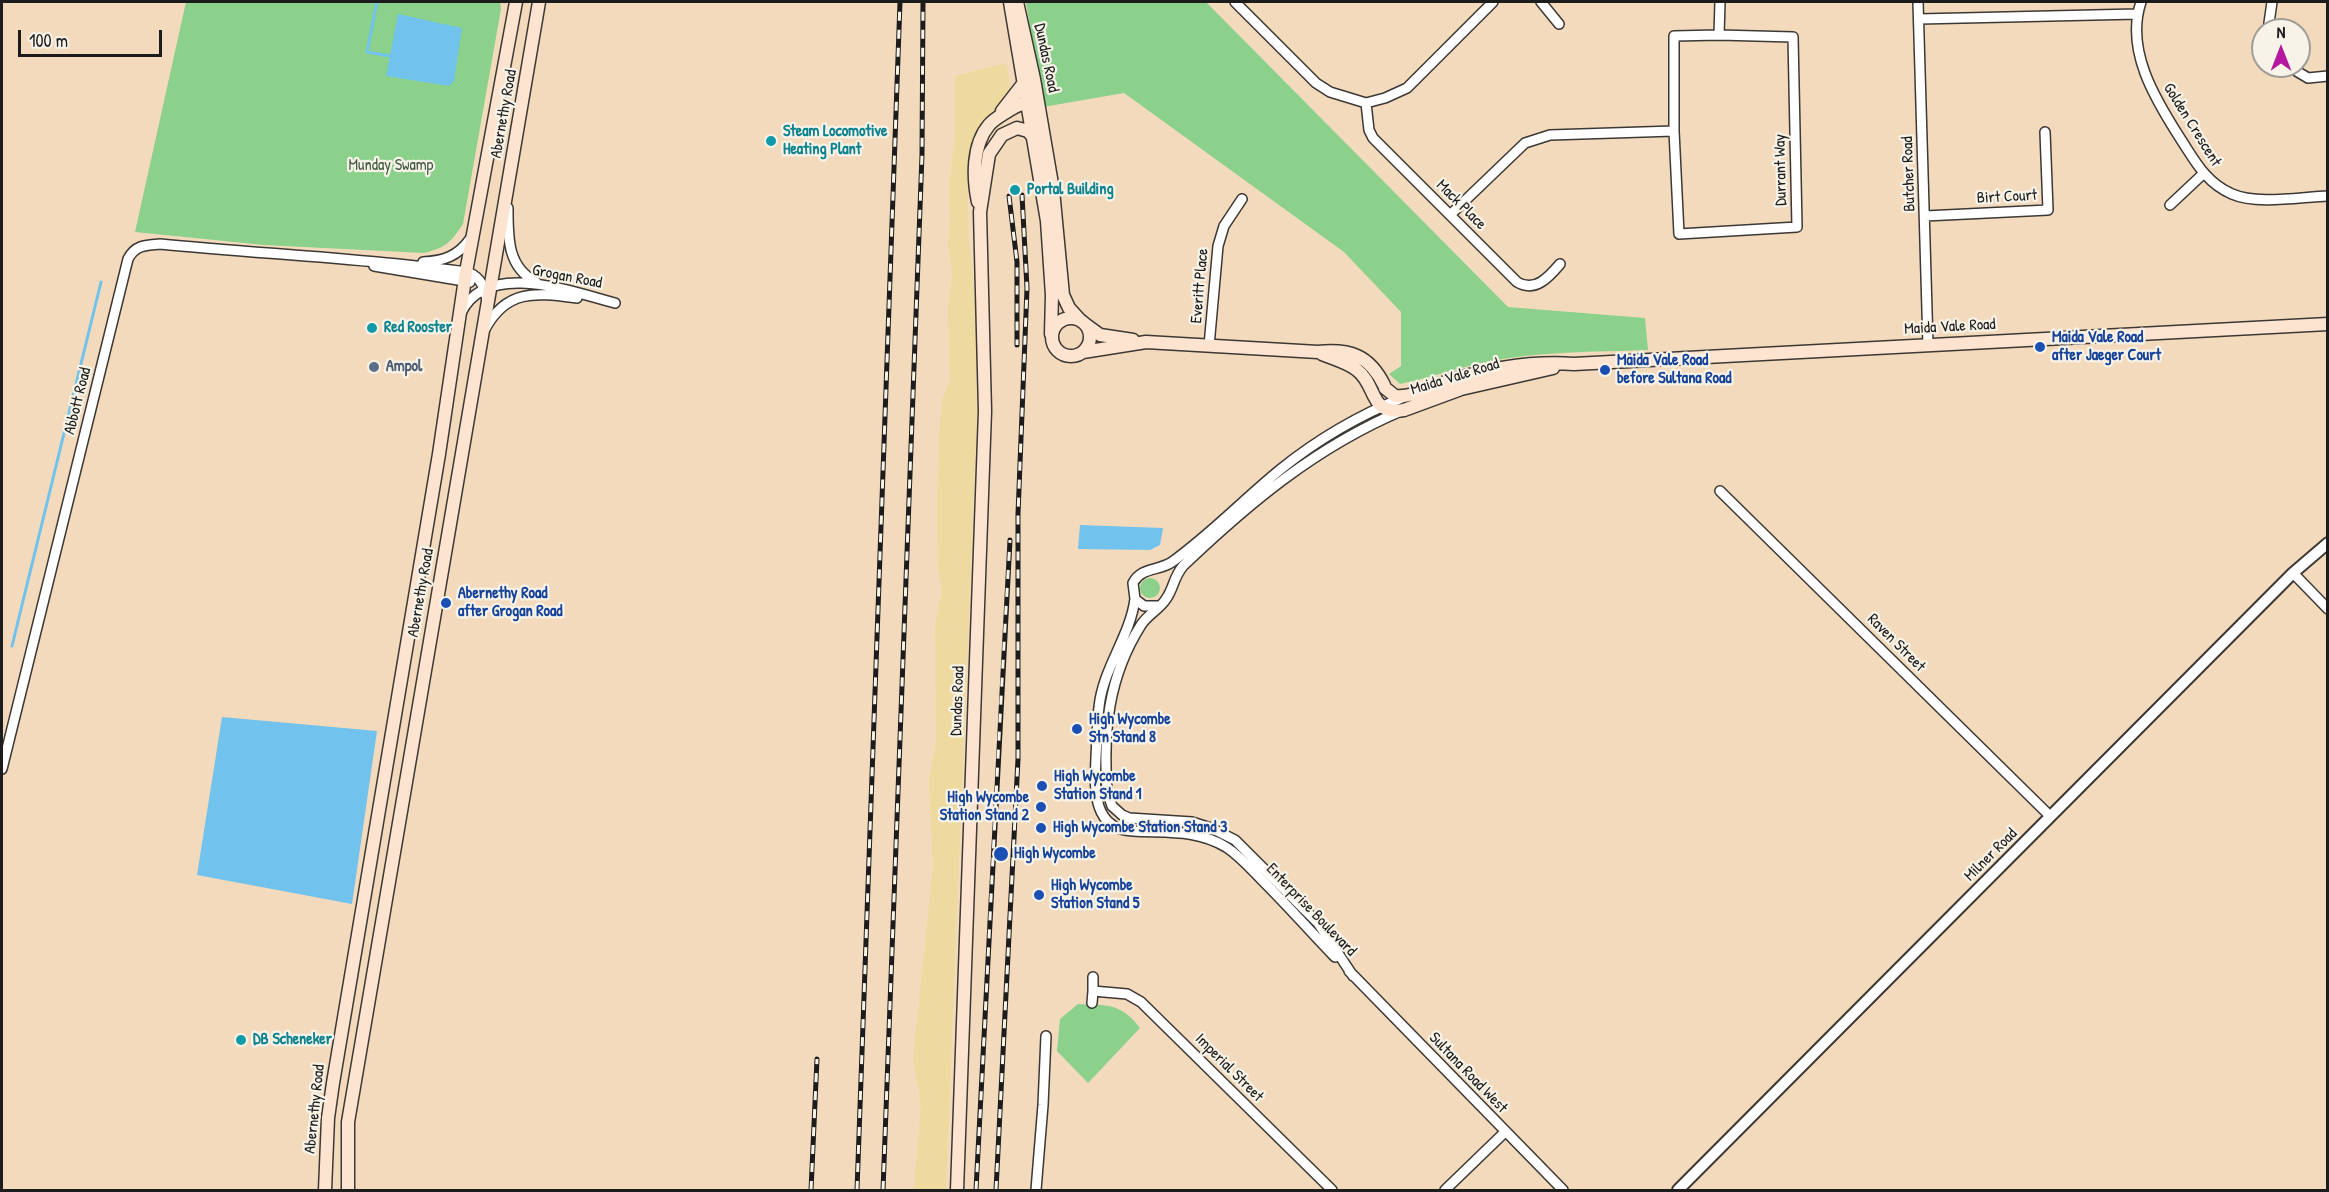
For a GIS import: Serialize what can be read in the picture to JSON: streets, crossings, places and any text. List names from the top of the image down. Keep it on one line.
{"streets":{"main road":["Dundas Road","Abernethy Road","Maida Vale Road"],"street":["Golden Crescent","Durrant Way","Butcher Road","Birt Court","Mack Place","Grogan Road","Everitt Place","Abbott Road","Raven Street","Milner Road","Enterprise Boulevard","Imperial Street","Sultana Road West"]},"crossings":[["Abernethy Road","Grogan Road"],["Abernethy Road","Abbott Road"],["Butcher Road","Birt Court"],["Butcher Road","Maida Vale Road"],["Grogan Road","Abbott Road"],["Maida Vale Road","Enterprise Boulevard"],["Raven Street","Milner Road"],["Enterprise Boulevard","Sultana Road West"]],"parks":["Munday Swamp"],"places":["Steam Locomotive Heating Plant","Portal Building","Red Rooster","Maida Vale Road after Jaeger Court","Ampol","Maida Vale Road before Sultana Road","Abernethy Road after Grogan Road","High Wycombe Stn Stand 8","High Wycombe Station Stand 1","High Wycombe Station Stand 2","High Wycombe Station Stand 3","High Wycombe","High Wycombe Station Stand 5","DB Scheneker"],"scale_bar":"100 m","north":"top"}
